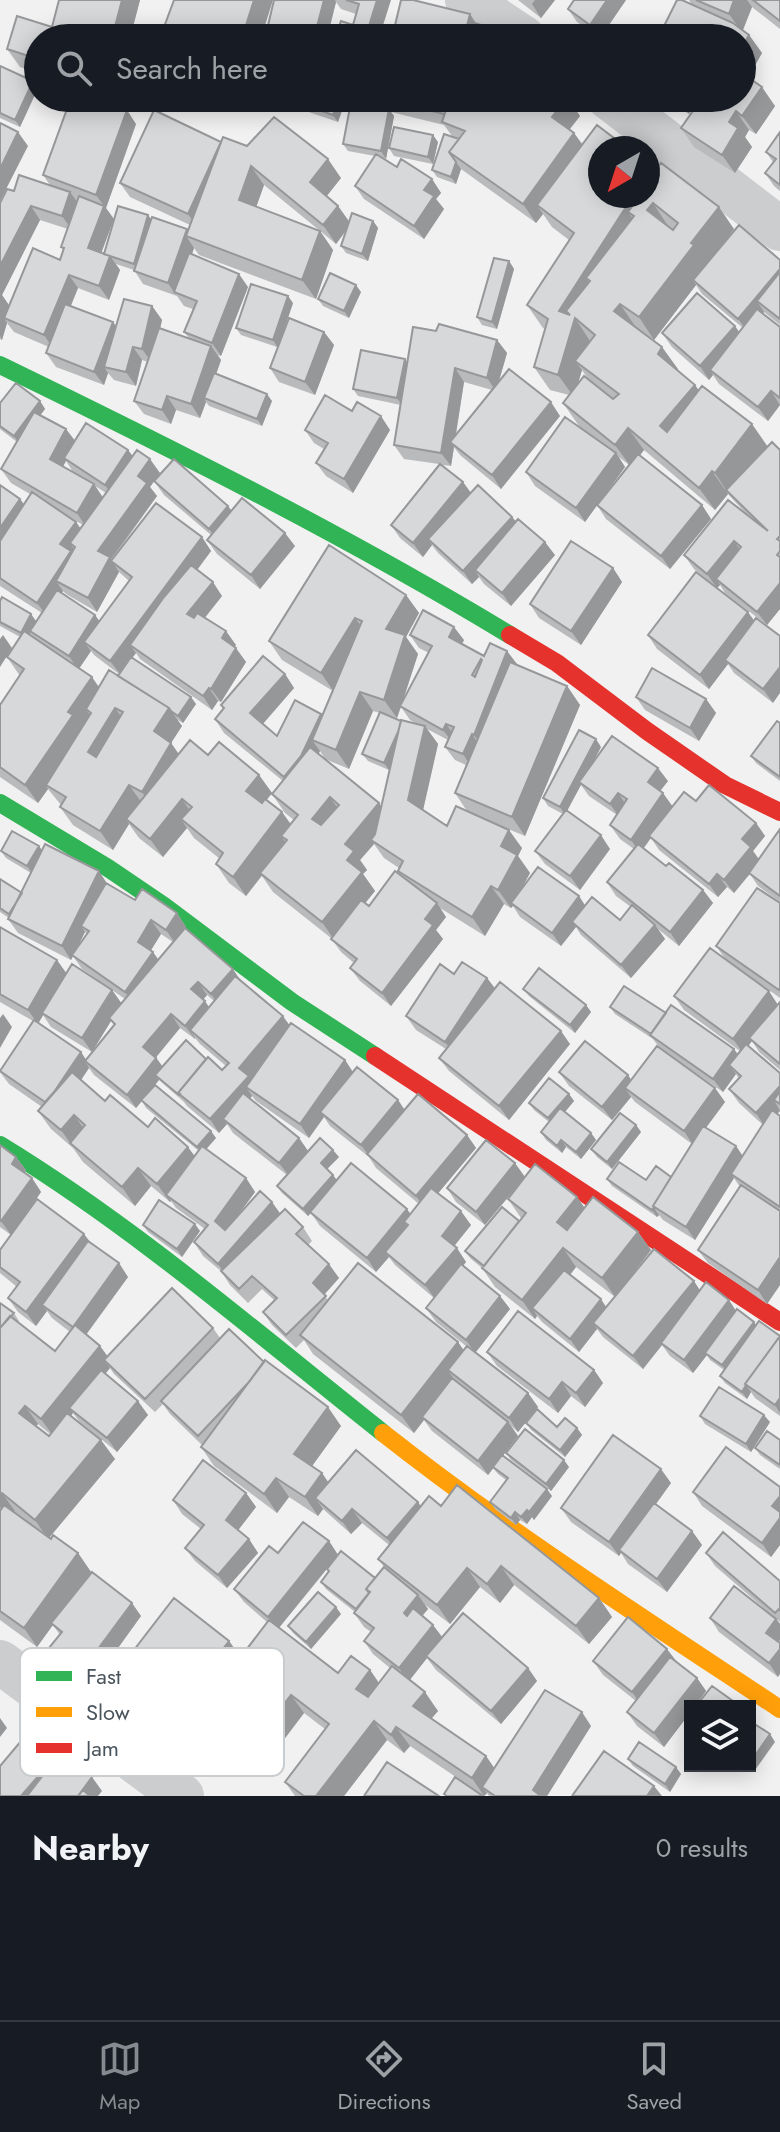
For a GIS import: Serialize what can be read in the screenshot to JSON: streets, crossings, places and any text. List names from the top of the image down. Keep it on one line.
{"legend":["Fast","Slow","Jam"],"north":"bottom left","page":{"search":"Search here","heading":["Nearby","0 results"],"nav":["Map","Directions","Saved"]}}
